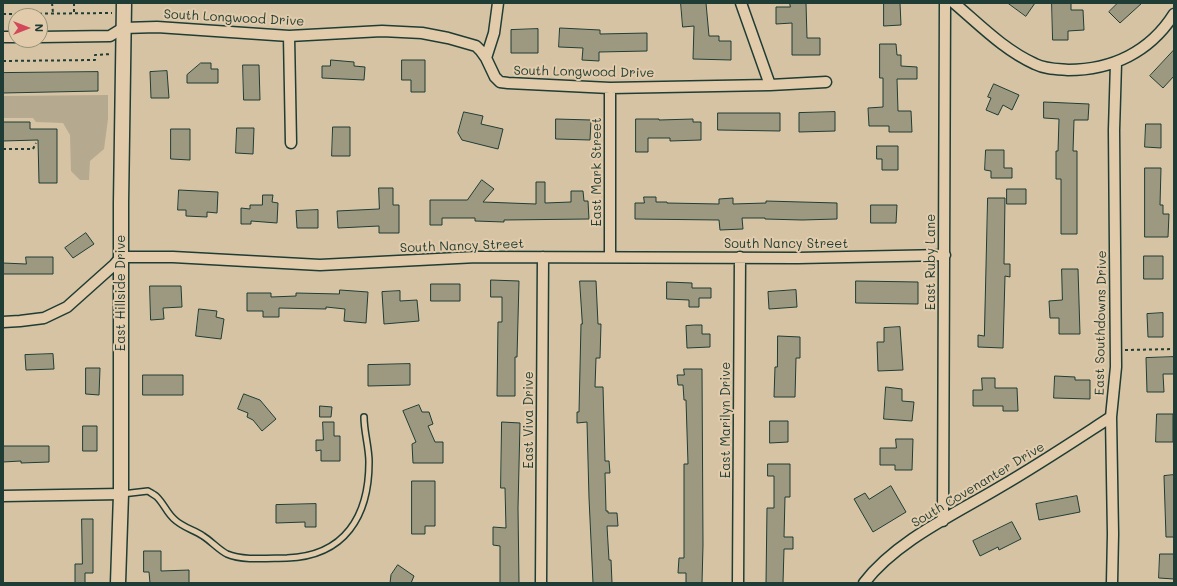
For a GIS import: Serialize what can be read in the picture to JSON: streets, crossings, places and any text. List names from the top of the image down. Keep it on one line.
{"streets":{"main road":["East Hillside Drive"],"street":["South Longwood Drive","East Mark Street","South Nancy Street","East Ruby Lane","East Southdowns Drive","East Viva Drive","East Marilyn Drive","South Covenanter Drive"]},"crossings":[["South Longwood Drive","East Mark Street"],["South Longwood Drive","East Hillside Drive"],["East Mark Street","South Nancy Street"],["South Nancy Street","East Ruby Lane"],["South Nancy Street","East Hillside Drive"],["South Nancy Street","East Viva Drive"],["South Nancy Street","East Marilyn Drive"],["East Ruby Lane","South Covenanter Drive"],["East Southdowns Drive","South Covenanter Drive"]],"north":"right"}
